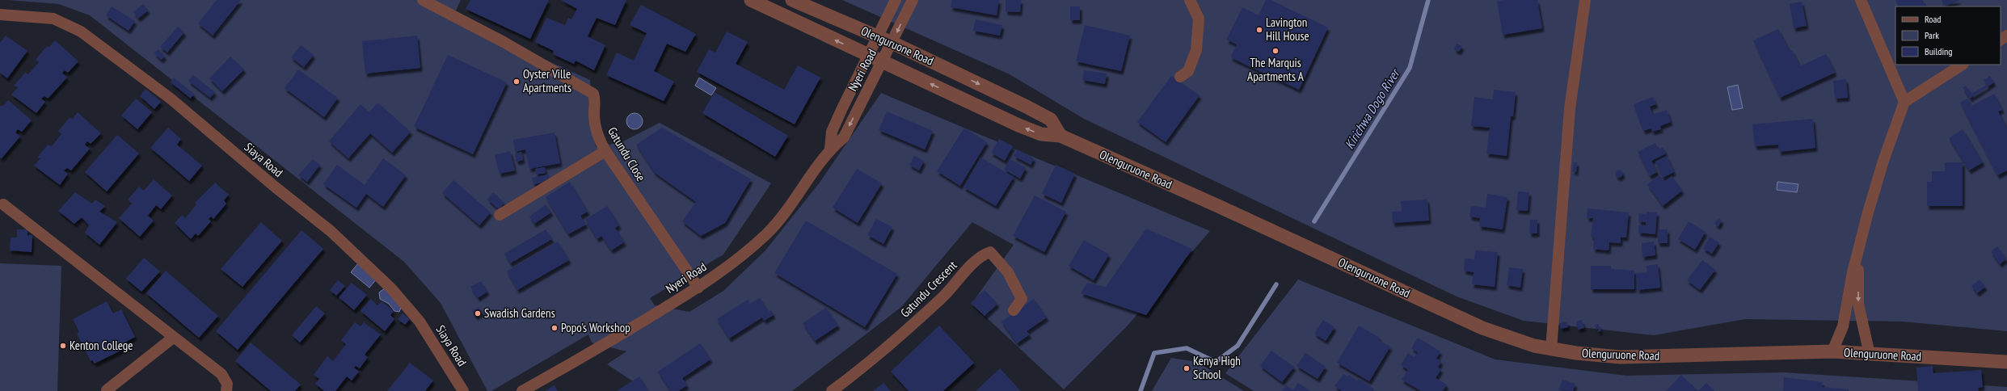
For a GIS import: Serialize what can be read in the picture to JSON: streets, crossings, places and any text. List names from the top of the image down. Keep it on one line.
{"streets":{"street":["Olenguruone Road","Nyeri Road","Gatundu Close","Siaya Road","Gatundu Crescent"]},"crossings":[["Olenguruone Road","Nyeri Road"],["Nyeri Road","Gatundu Close"]],"water":["Kirichwa Dogo River"],"places":["Lavington Hill House","The Marquis Apartments A","Oyster Ville Apartments","Swadish Gardens","Popo's Workshop","Kenton College","Kenya High School"],"legend":["Road","Park","Building"]}
